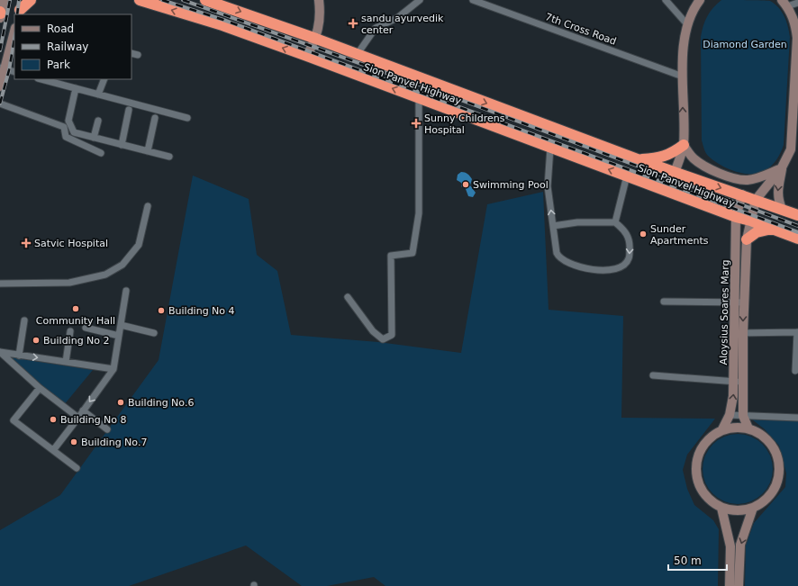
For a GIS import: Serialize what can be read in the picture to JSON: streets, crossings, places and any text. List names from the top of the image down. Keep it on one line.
{"streets":{"highway":["Sion Panvel Highway"],"main road":["Aloysius Soares Marg"],"street":["7th Cross Road"]},"crossings":[["Sion Panvel Highway","Aloysius Soares Marg"]],"parks":["Diamond Garden"],"places":{"health":["sandu ayurvedik center","Sunny Childrens Hospital","Satvic Hospital"],"other":["Swimming Pool","Sunder Apartments","Community Hall","Building No 4","Building No 2","Building No.6","Building No 8","Building No.7"]},"legend":["Road","Railway","Park"],"scale_bar":"50 m"}
